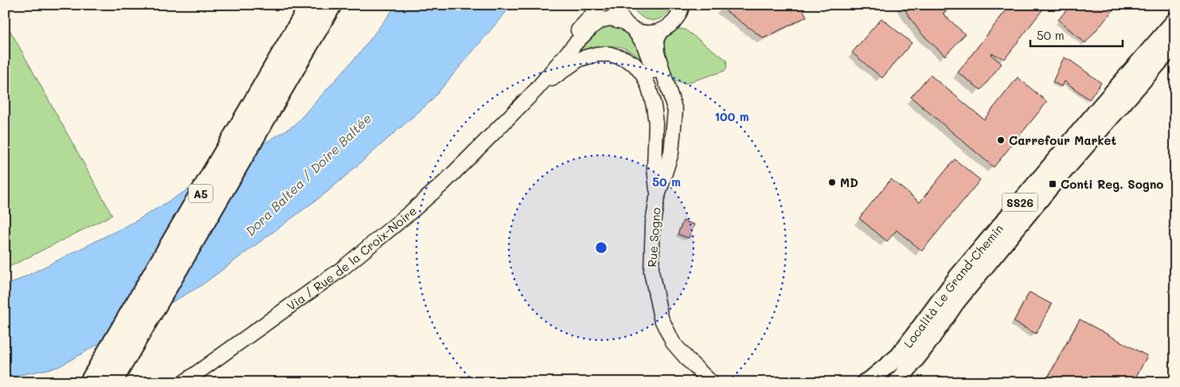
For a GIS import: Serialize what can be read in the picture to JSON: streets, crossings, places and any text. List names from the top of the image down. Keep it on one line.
{"streets":{"highway":["A5"],"main road":["SS26","Località Le Grand-Chemin"],"street":["Rue Sogno","Via / Rue de la Croix-Noire"]},"crossings":[["Rue Sogno","Via / Rue de la Croix-Noire"]],"water":["Dora Baltea / Doire Baltée"],"places":{"other":["Carrefour Market","MD"],"transit":["Conti Reg. Sogno"]},"scale_bar":"50 m","rings":["100 m","50 m"]}
